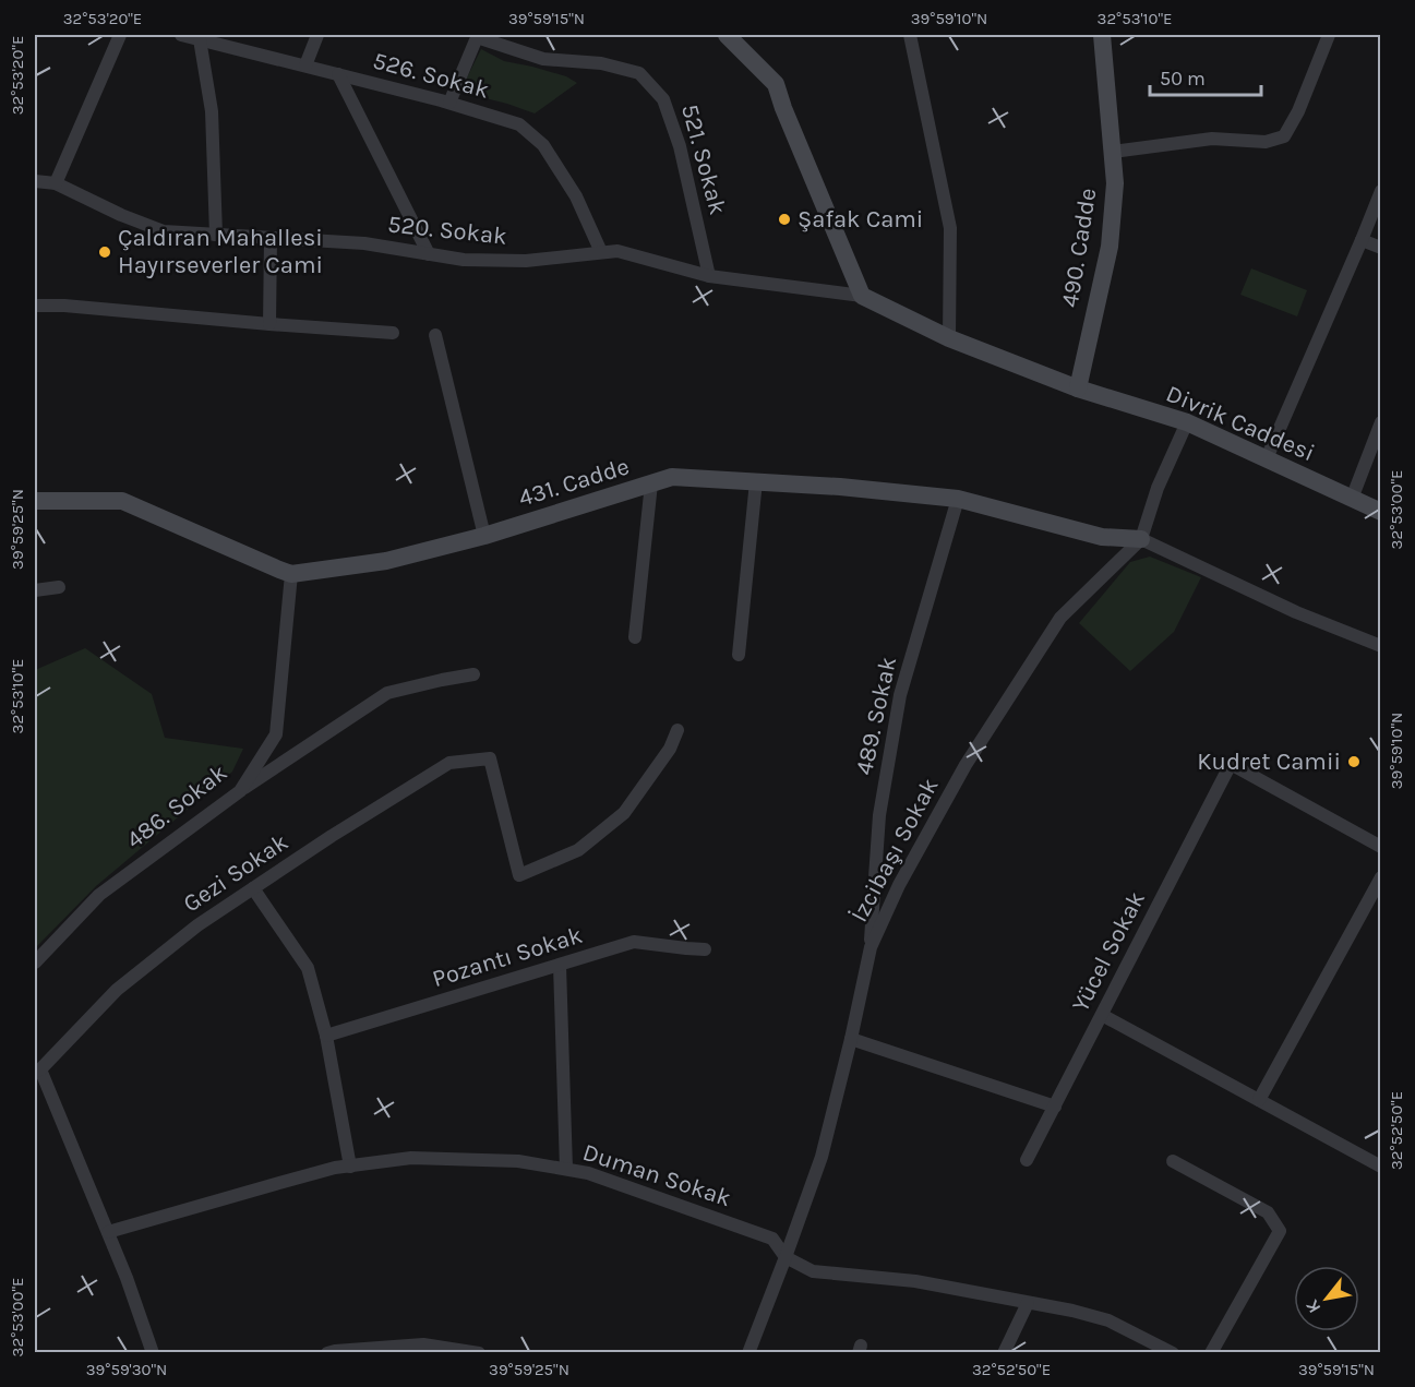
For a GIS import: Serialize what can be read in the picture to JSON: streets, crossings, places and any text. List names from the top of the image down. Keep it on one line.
{"streets":{"street":["526. Sokak","521. Sokak","520. Sokak","490. Cadde","Divrik Caddesi","431. Cadde","489. Sokak","486. Sokak","İzcibaşı Sokak","Gezi Sokak","Yücel Sokak","Pozantı Sokak","Duman Sokak"]},"crossings":[["526. Sokak","520. Sokak"],["521. Sokak","520. Sokak"],["520. Sokak","Divrik Caddesi"],["490. Cadde","Divrik Caddesi"],["Divrik Caddesi","İzcibaşı Sokak"],["431. Cadde","489. Sokak"],["431. Cadde","486. Sokak"],["431. Cadde","İzcibaşı Sokak"],["489. Sokak","İzcibaşı Sokak"],["İzcibaşı Sokak","Duman Sokak"]],"places":["Şafak Cami","Çaldıran Mahallesi Hayırseverler Cami","Kudret Camii"],"scale_bar":"50 m","north":"bottom left","coordinates":["32°53'20\"E","39°59'15\"N","39°59'10\"N","32°53'10\"E","32°53'00\"E","39°59'25\"N","32°52'50\"E","39°59'30\"N"]}
